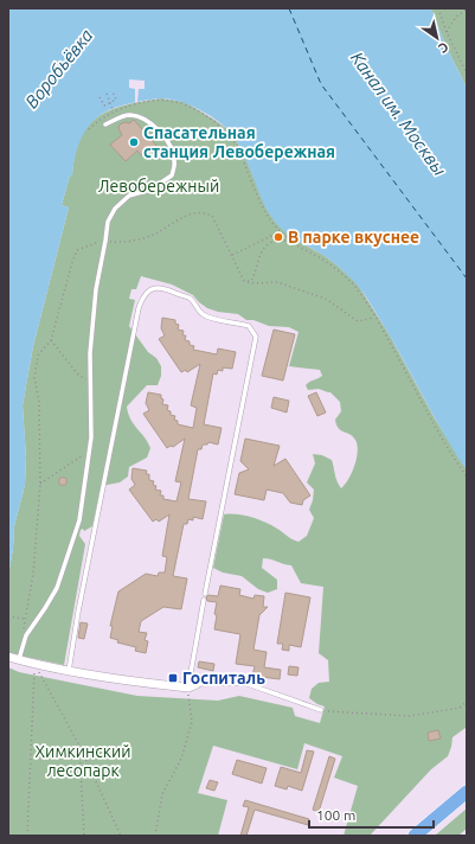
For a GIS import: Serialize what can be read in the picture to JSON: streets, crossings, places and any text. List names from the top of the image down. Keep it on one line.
{"water":["Воробьёвка","Канал им. Москвы"],"parks":["Левобережный","Химкинский лесопарк"],"places":{"other":["Спасательная станция Левобережная","В парке вкуснее"],"transit":["Госпиталь"]},"scale_bar":"100 m","north":"bottom right"}
